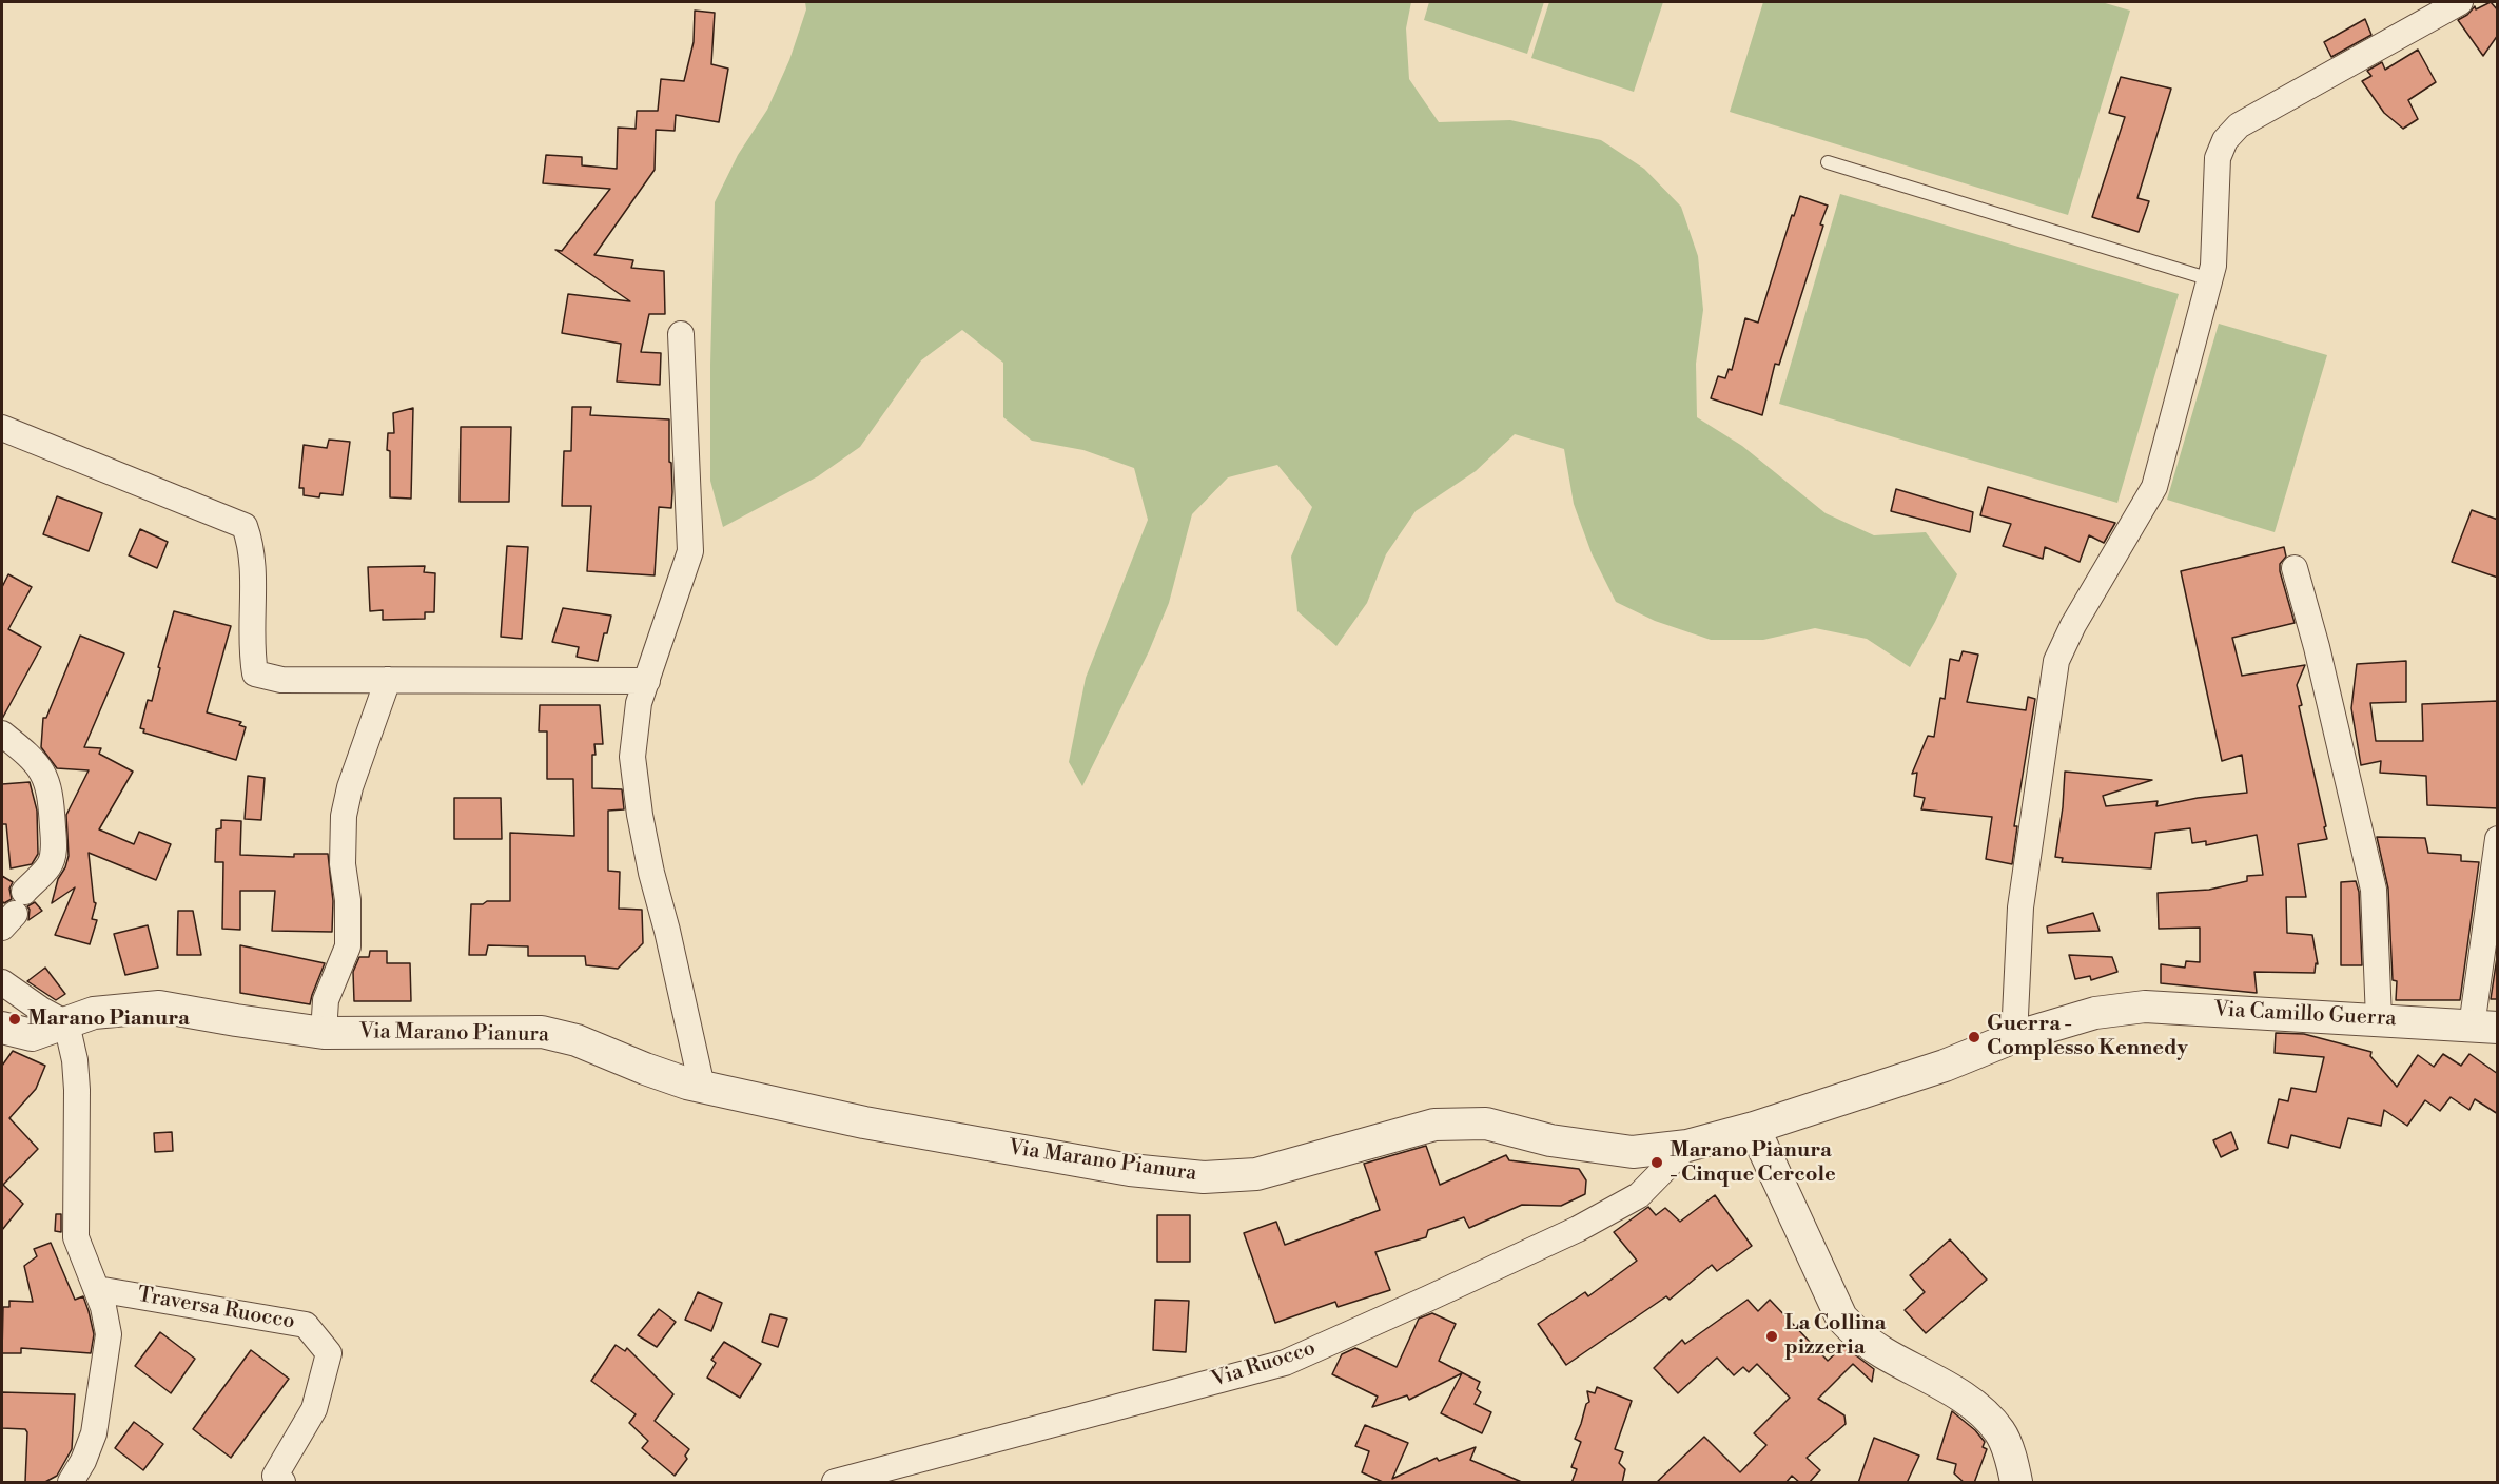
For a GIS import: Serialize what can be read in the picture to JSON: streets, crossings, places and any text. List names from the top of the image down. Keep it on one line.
{"streets":{"street":["Via Camillo Guerra","Via Marano Pianura","Traversa Ruocco","Via Ruocco"]},"crossings":[["Via Camillo Guerra","Via Marano Pianura"],["Via Marano Pianura","Via Ruocco"]],"places":["Marano Pianura","Guerra - Complesso Kennedy","Marano Pianura - Cinque Cercole","La Collina pizzeria"]}
